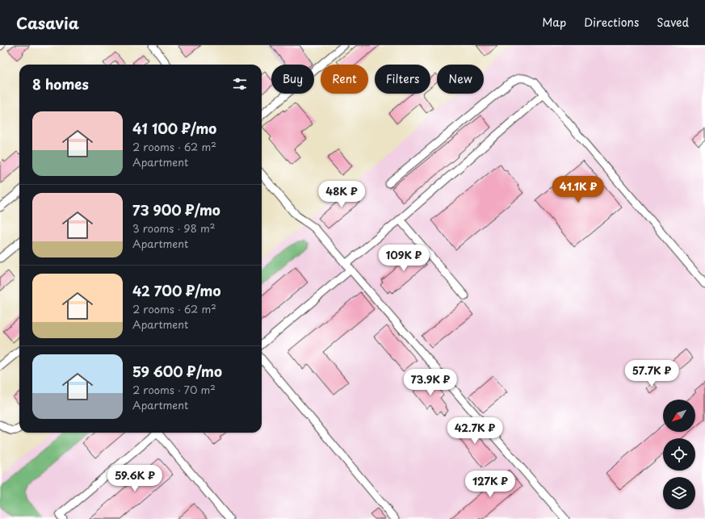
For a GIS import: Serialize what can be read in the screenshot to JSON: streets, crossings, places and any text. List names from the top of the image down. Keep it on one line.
{"north":"bottom left","page":{"header":"Casavia","nav":["Map","Directions","Saved"],"chip":["Buy","Rent","Filters","New"],"heading":"8 homes","list":[{"name":"41 100 ₽/mo","note":"2 rooms · 62 m² · Apartment"},{"name":"73 900 ₽/mo","note":"3 rooms · 98 m² · Apartment"},{"name":"42 700 ₽/mo","note":"2 rooms · 62 m² · Apartment"},{"name":"59 600 ₽/mo","note":"2 rooms · 70 m² · Apartment"}],"price":["41.1K ₽","48K ₽","109K ₽","57.7K ₽","73.9K ₽","42.7K ₽","59.6K ₽","127K ₽"]}}
